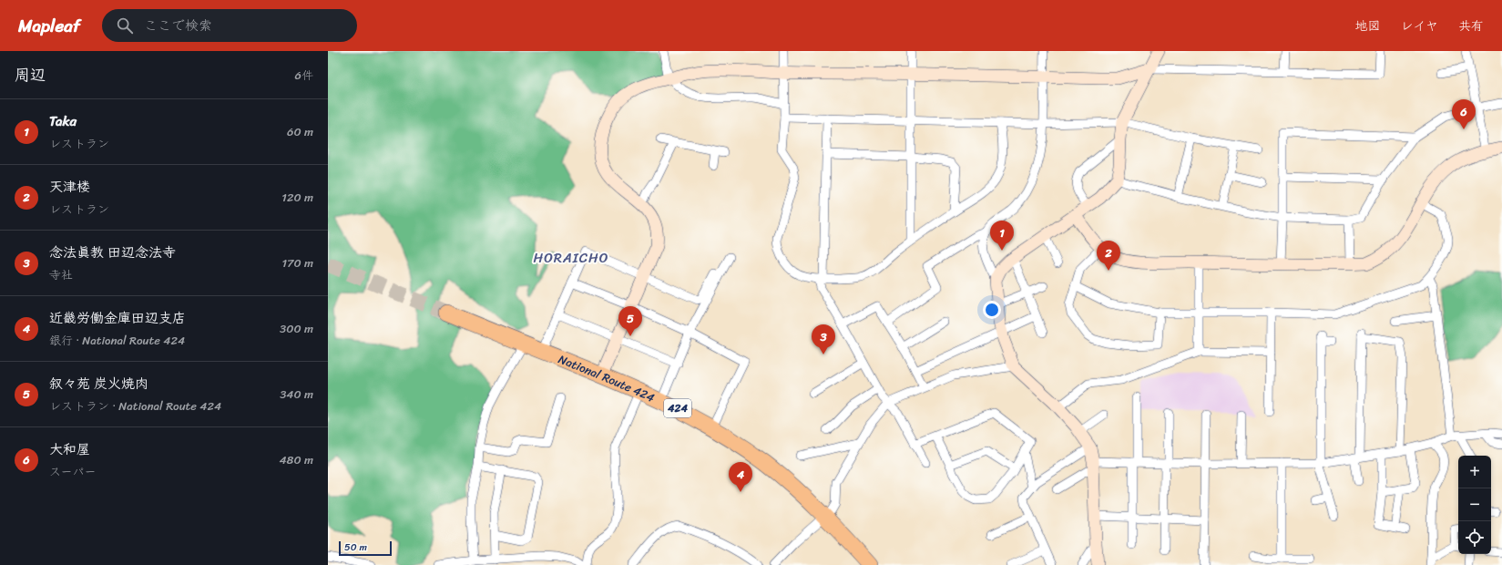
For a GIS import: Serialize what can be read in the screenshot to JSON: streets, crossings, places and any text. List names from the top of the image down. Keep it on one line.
{"streets":{"highway":["National Route 424","424"]},"districts":["HORAICHO"],"scale_bar":"50 m","page":{"header":"Mapleaf","search":"ここで検索","nav":["地図","レイヤ","共有"],"heading":["周辺","6件"],"list":[{"mark":"1","name":"Taka","note":"レストラン","value":"60 m"},{"mark":"2","name":"天津楼","note":"レストラン","value":"120 m"},{"mark":"3","name":"念法眞教 田辺念法寺","note":"寺社","value":"170 m"},{"mark":"4","name":"近畿労働金庫田辺支店","note":"銀行 · National Route 424","value":"300 m"},{"mark":"5","name":"叙々苑 炭火焼肉","note":"レストラン · National Route 424","value":"340 m"},{"mark":"6","name":"大和屋","note":"スーパー","value":"480 m"}],"pins":["6","1","2","5","3","4"],"map_buttons":["+","−"],"scale":"50 m"}}
